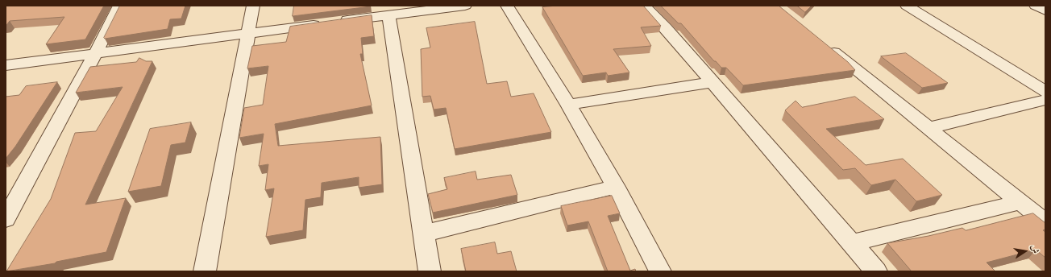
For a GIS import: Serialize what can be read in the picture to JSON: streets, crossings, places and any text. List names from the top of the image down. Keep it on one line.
{"north":"right"}
